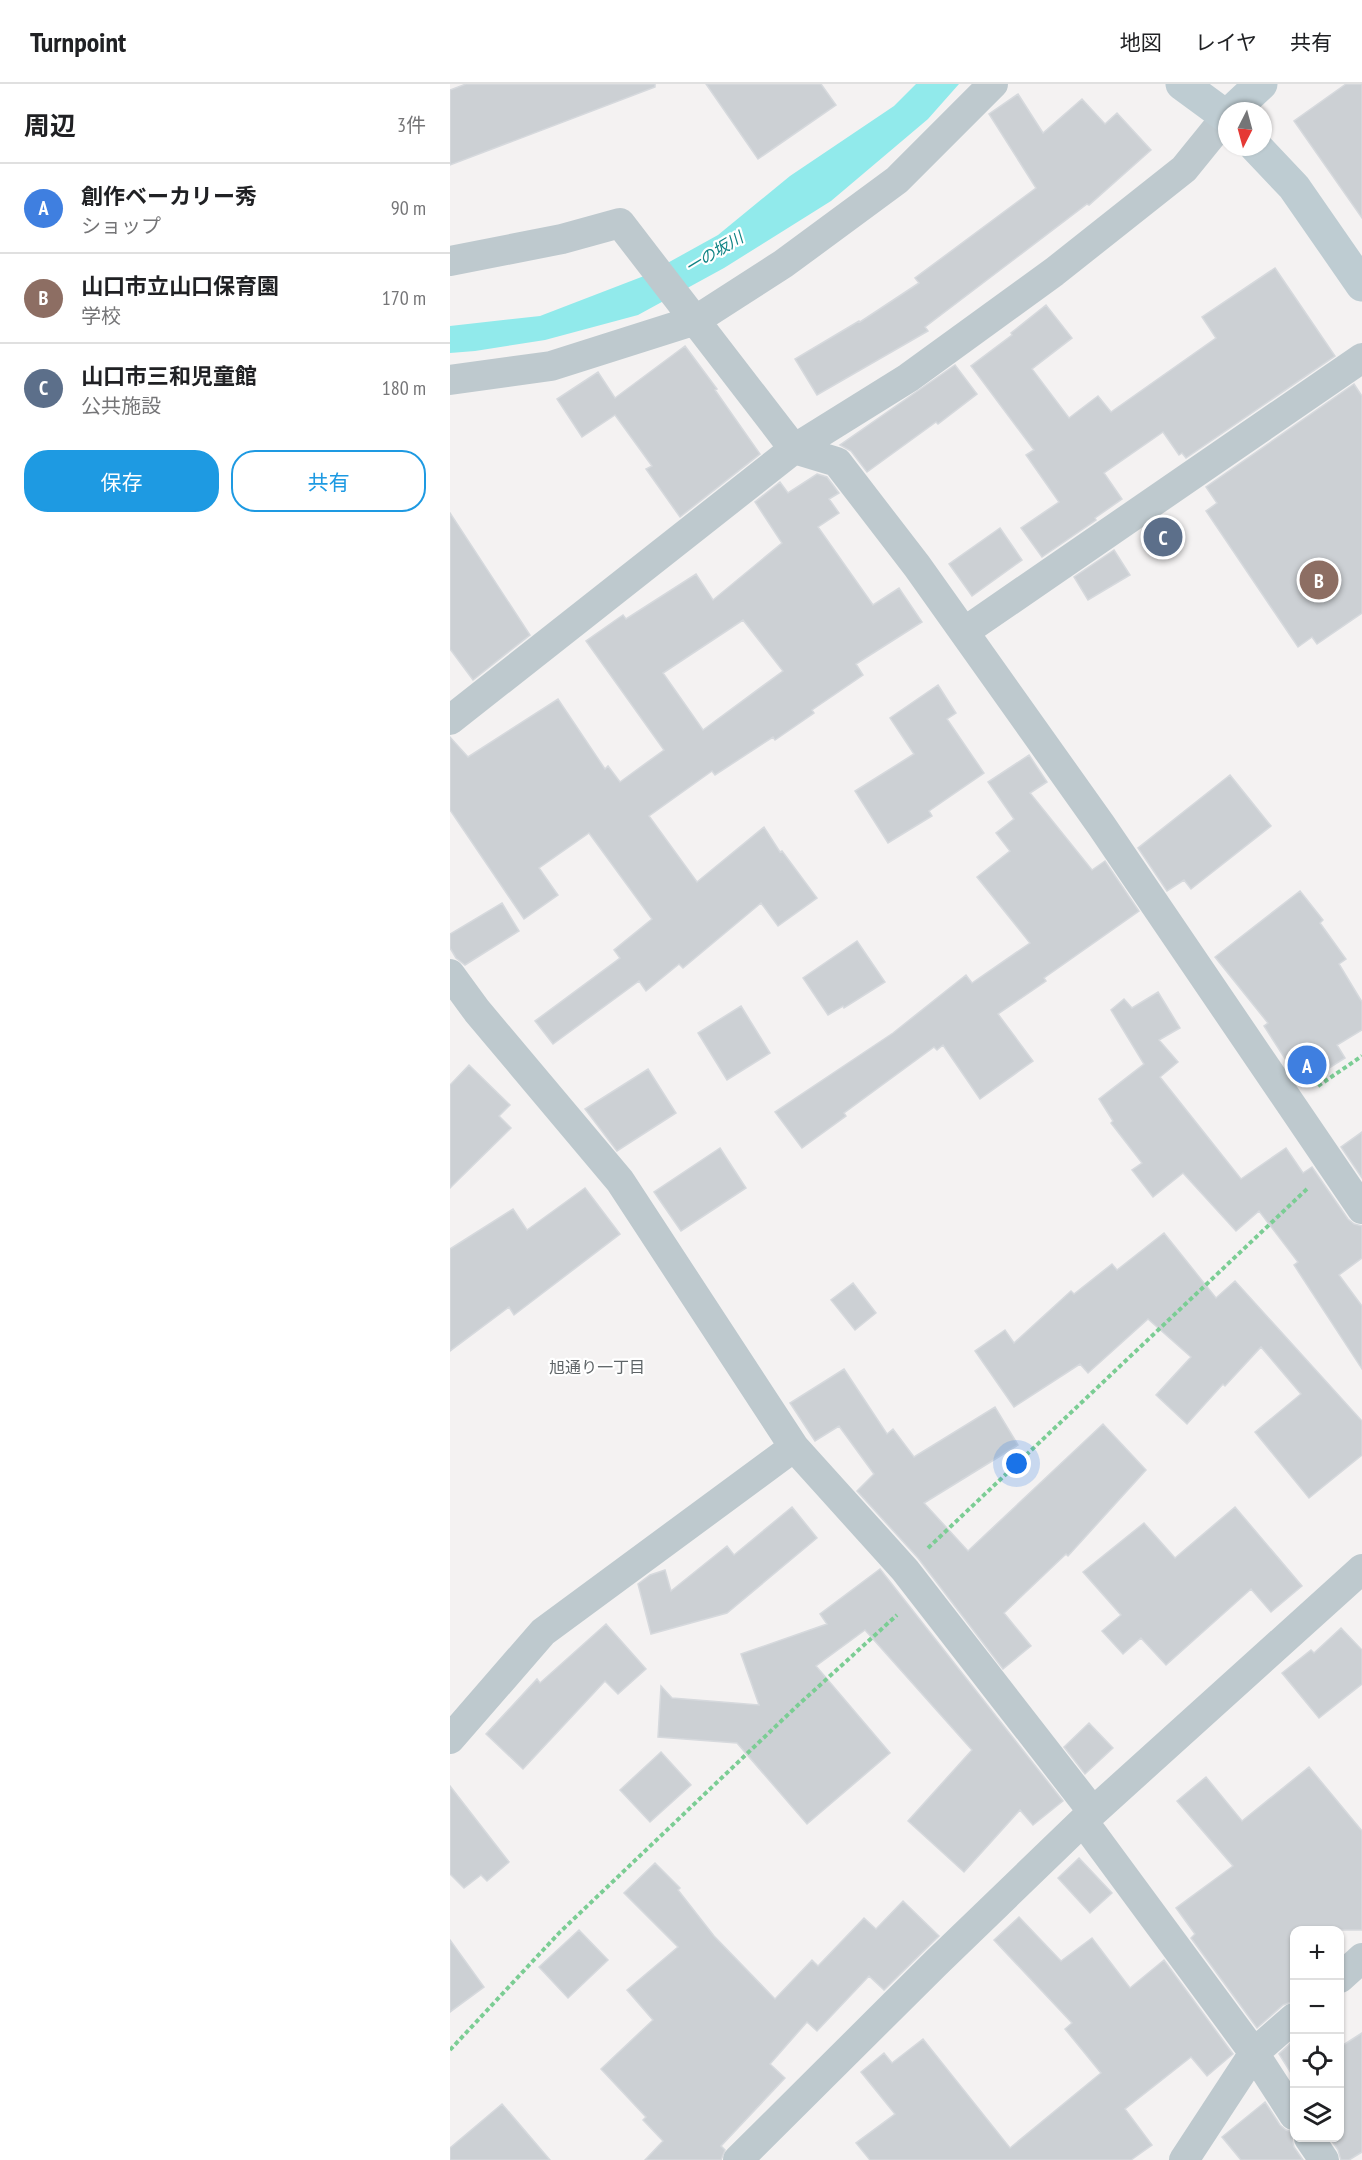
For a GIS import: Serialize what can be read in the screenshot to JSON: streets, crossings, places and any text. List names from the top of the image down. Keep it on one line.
{"districts":["旭通り一丁目"],"water":["一の坂川"],"north":"bottom","page":{"header":"Turnpoint","nav":["地図","レイヤ","共有"],"heading":["周辺","3件"],"list":[{"mark":"A","name":"創作ベーカリー秀","note":"ショップ","value":"90 m"},{"mark":"B","name":"山口市立山口保育園","note":"学校","value":"170 m"},{"mark":"C","name":"山口市三和児童館","note":"公共施設","value":"180 m"}],"buttons":["保存","共有"],"pins":["C","B","A"],"map_buttons":["+","−"]}}
